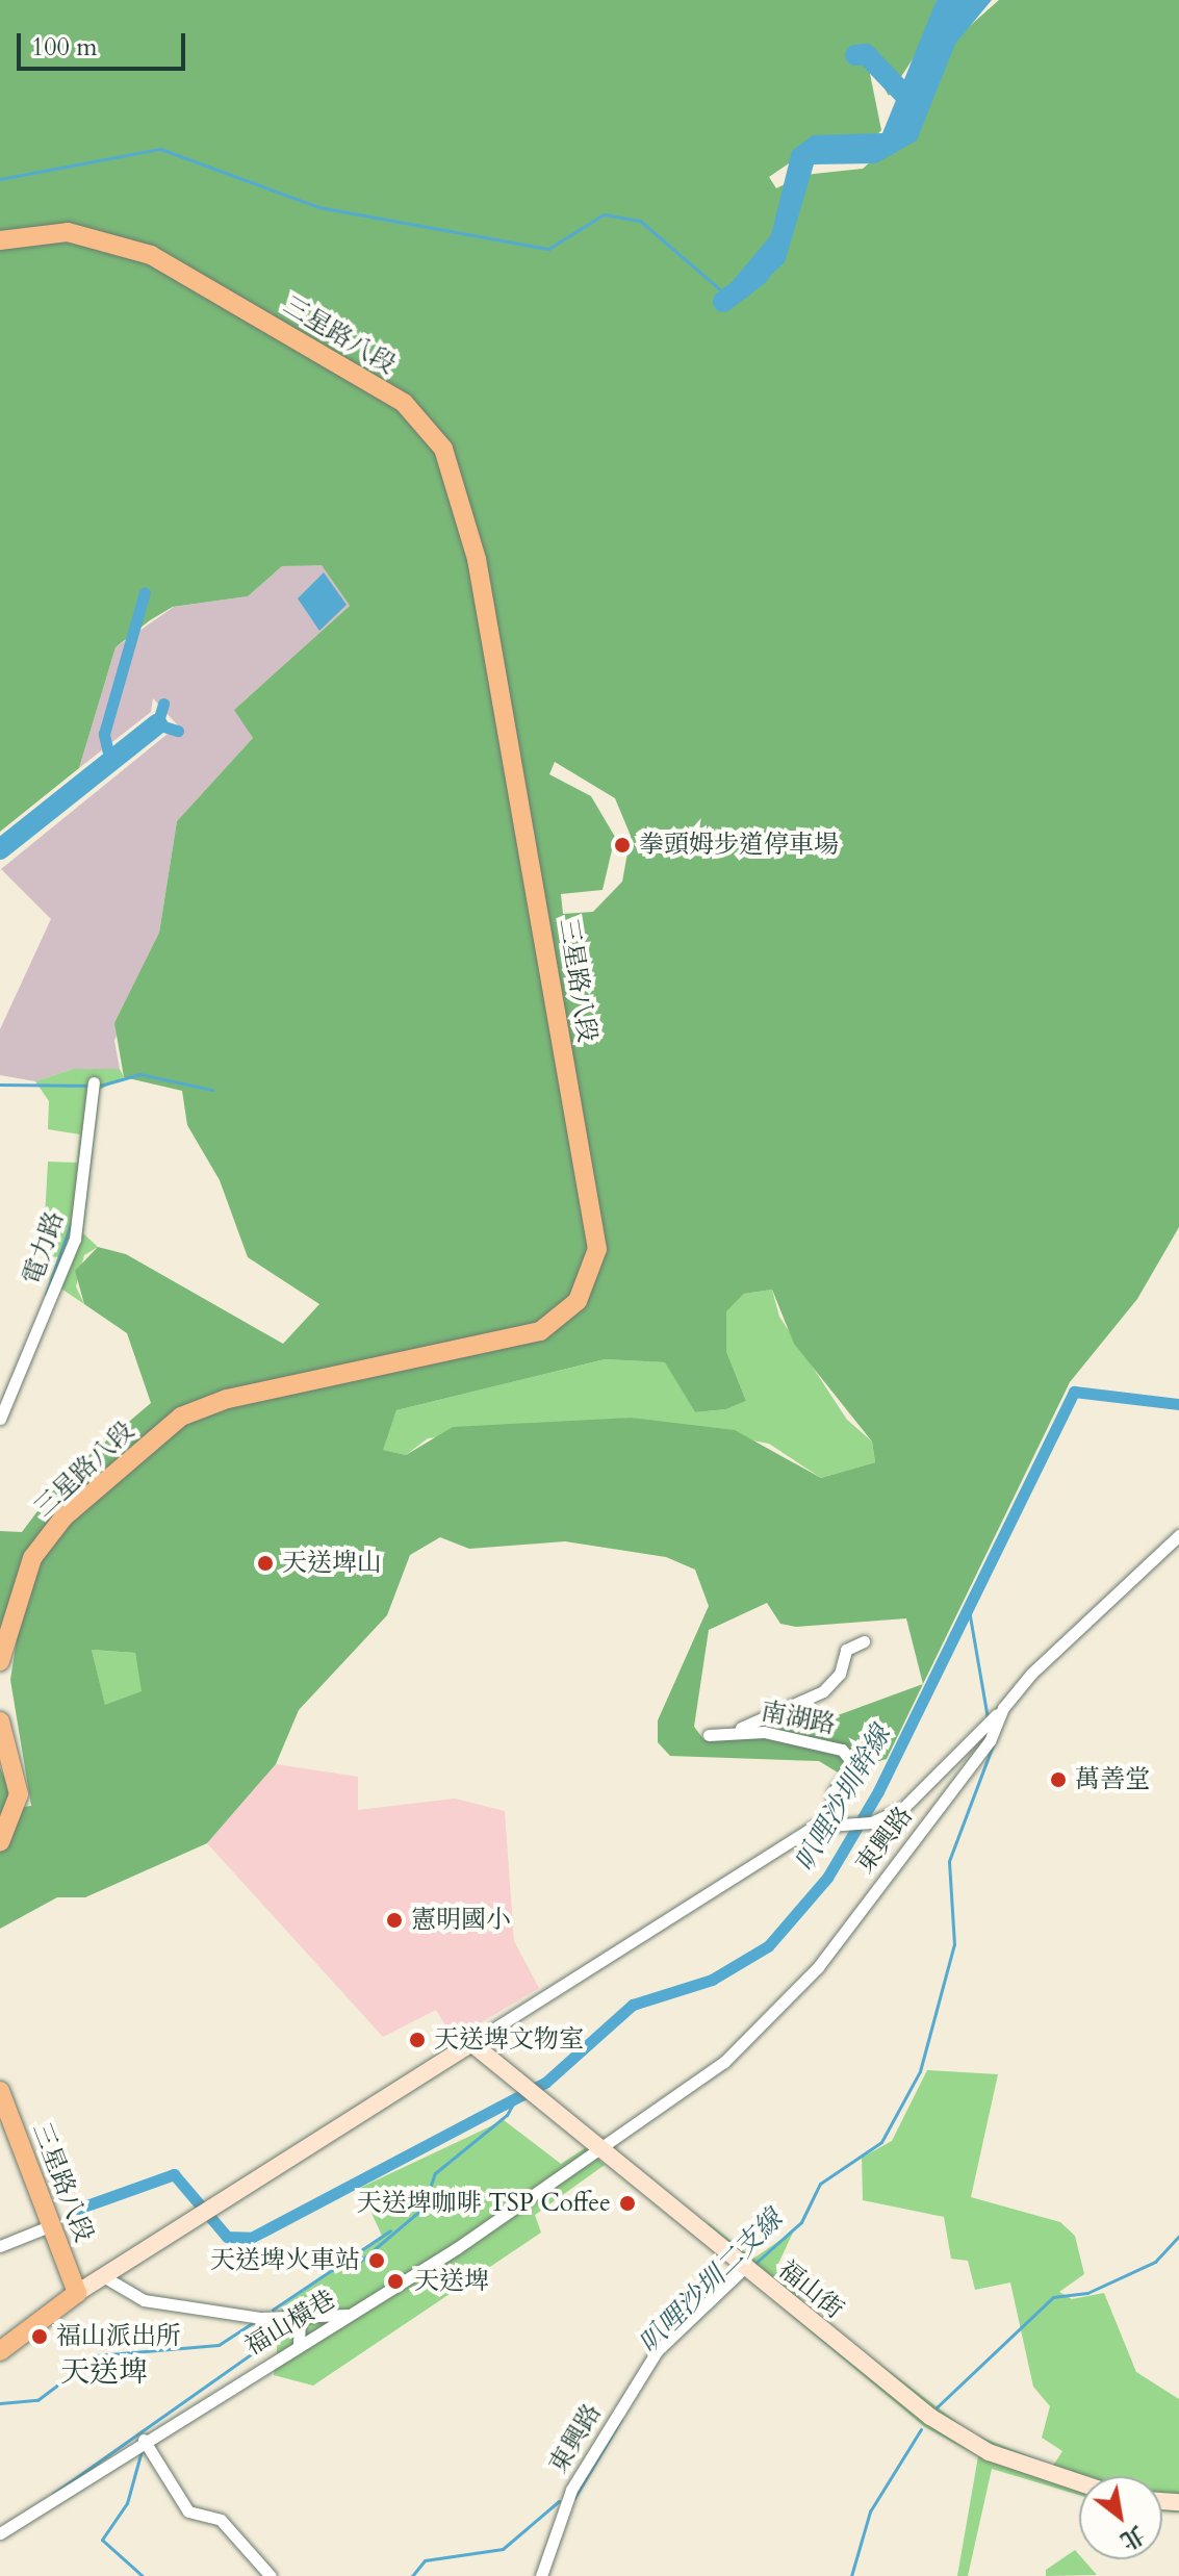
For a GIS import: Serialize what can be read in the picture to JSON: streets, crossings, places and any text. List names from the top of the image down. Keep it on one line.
{"streets":{"main road":["三星路八段"],"street":["電力路","南湖路","東興路","福山街","福山橫巷"]},"crossings":[["東興路","福山街"],["東興路","福山橫巷"],["福山街","福山橫巷"]],"districts":["天送埤"],"water":["叭哩沙圳幹線","叭哩沙圳二支線"],"places":["拳頭姆步道停車場","天送埤山","萬善堂","憲明國小","天送埤文物室","天送埤咖啡 TSP Coffee","天送埤火車站","天送埤","福山派出所"],"scale_bar":"100 m","north":"bottom right"}
